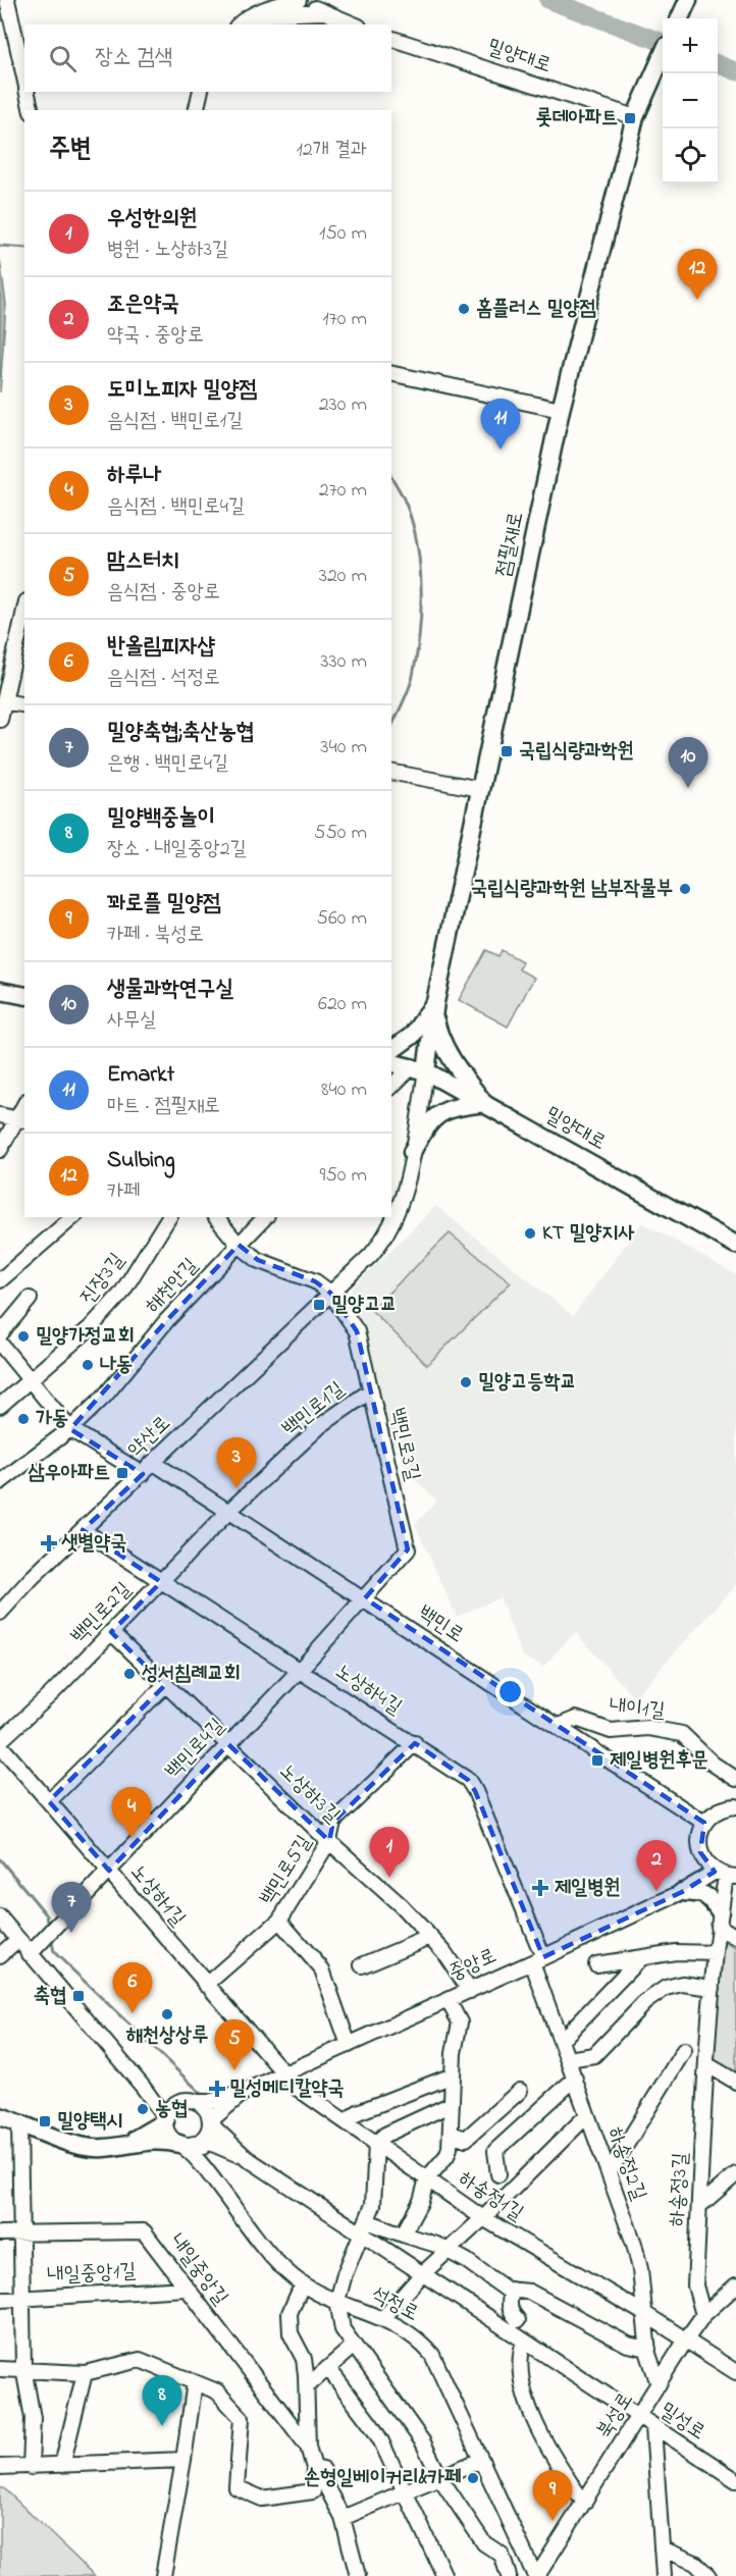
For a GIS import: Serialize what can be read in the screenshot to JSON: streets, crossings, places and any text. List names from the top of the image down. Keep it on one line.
{"streets":{"main road":["밀양대로","점필재로","약산로"],"street":["진장3길","해천안길","백민로1길","백민로3길","백민로2길","백민로","노상하4길","내이1길","백민로4길","노상하3길","백민로5길","노상하1길","중앙로","하송정2길","하송정3길","하송정1길","내일중앙길","내일중앙1길","석정로","북성로","밀성로"]},"crossings":[["밀양대로","점필재로"],["밀양대로","약산로"],["점필재로","약산로"],["백민로1길","백민로3길"],["백민로1길","백민로2길"],["백민로1길","백민로"],["약산로","백민로3길"],["약산로","백민로"],["약산로","노상하4길"],["백민로3길","백민로"],["백민로3길","백민로4길"],["백민로2길","백민로"],["백민로2길","노상하4길"],["백민로2길","노상하3길"],["백민로2길","노상하1길"],["백민로","내이1길"],["백민로","백민로4길"],["노상하4길","백민로4길"],["노상하4길","백민로5길"],["노상하4길","중앙로"],["노상하4길","하송정2길"],["백민로4길","노상하3길"],["백민로4길","노상하1길"],["노상하3길","백민로5길"],["노상하3길","중앙로"],["백민로5길","노상하1길"],["노상하1길","중앙로"],["노상하1길","하송정1길"],["중앙로","하송정2길"],["중앙로","하송정3길"],["중앙로","하송정1길"],["하송정2길","하송정1길"],["하송정2길","북성로"],["하송정3길","북성로"],["하송정1길","북성로"],["내일중앙길","내일중앙1길"],["석정로","북성로"],["북성로","밀성로"]],"places":{"transit":["롯데아파트","국립식량과학원","밀양고교","삼우아파트","제일병원후문","축협","밀양택시"],"other":["홈플러스 밀양점","국립식량과학원 남부작물부","KT 밀양지사","밀양가정교회","나동","밀양고등학교","가동","성서침례교회","해천상상루","농협","손형일베이커리&카페"],"health":["샛별약국","제일병원","밀성메디칼약국"]},"page":{"map_buttons":["+","−"],"search":"장소 검색","heading":["주변","12개 결과"],"list":[{"mark":"1","name":"우성한의원","note":"병원 · 노상하3길","value":"150 m"},{"mark":"2","name":"조은약국","note":"약국 · 중앙로","value":"170 m"},{"mark":"3","name":"도미노피자 밀양점","note":"음식점 · 백민로1길","value":"230 m"},{"mark":"4","name":"하루나","note":"음식점 · 백민로4길","value":"270 m"},{"mark":"5","name":"맘스터치","note":"음식점 · 중앙로","value":"320 m"},{"mark":"6","name":"반올림피자샵","note":"음식점 · 석정로","value":"330 m"},{"mark":"7","name":"밀양축협;축산농협","note":"은행 · 백민로4길","value":"340 m"},{"mark":"8","name":"밀양백중놀이","note":"장소 · 내일중앙2길","value":"550 m"},{"mark":"9","name":"꽈로플 밀양점","note":"카페 · 북성로","value":"560 m"},{"mark":"10","name":"생물과학연구실","note":"사무실","value":"620 m"},{"mark":"11","name":"Emarkt","note":"마트 · 점필재로","value":"840 m"},{"mark":"12","name":"Sulbing","note":"카페","value":"950 m"}],"pins":["12","11","10","3","4","1","2","7","6","5","8","9"]}}
